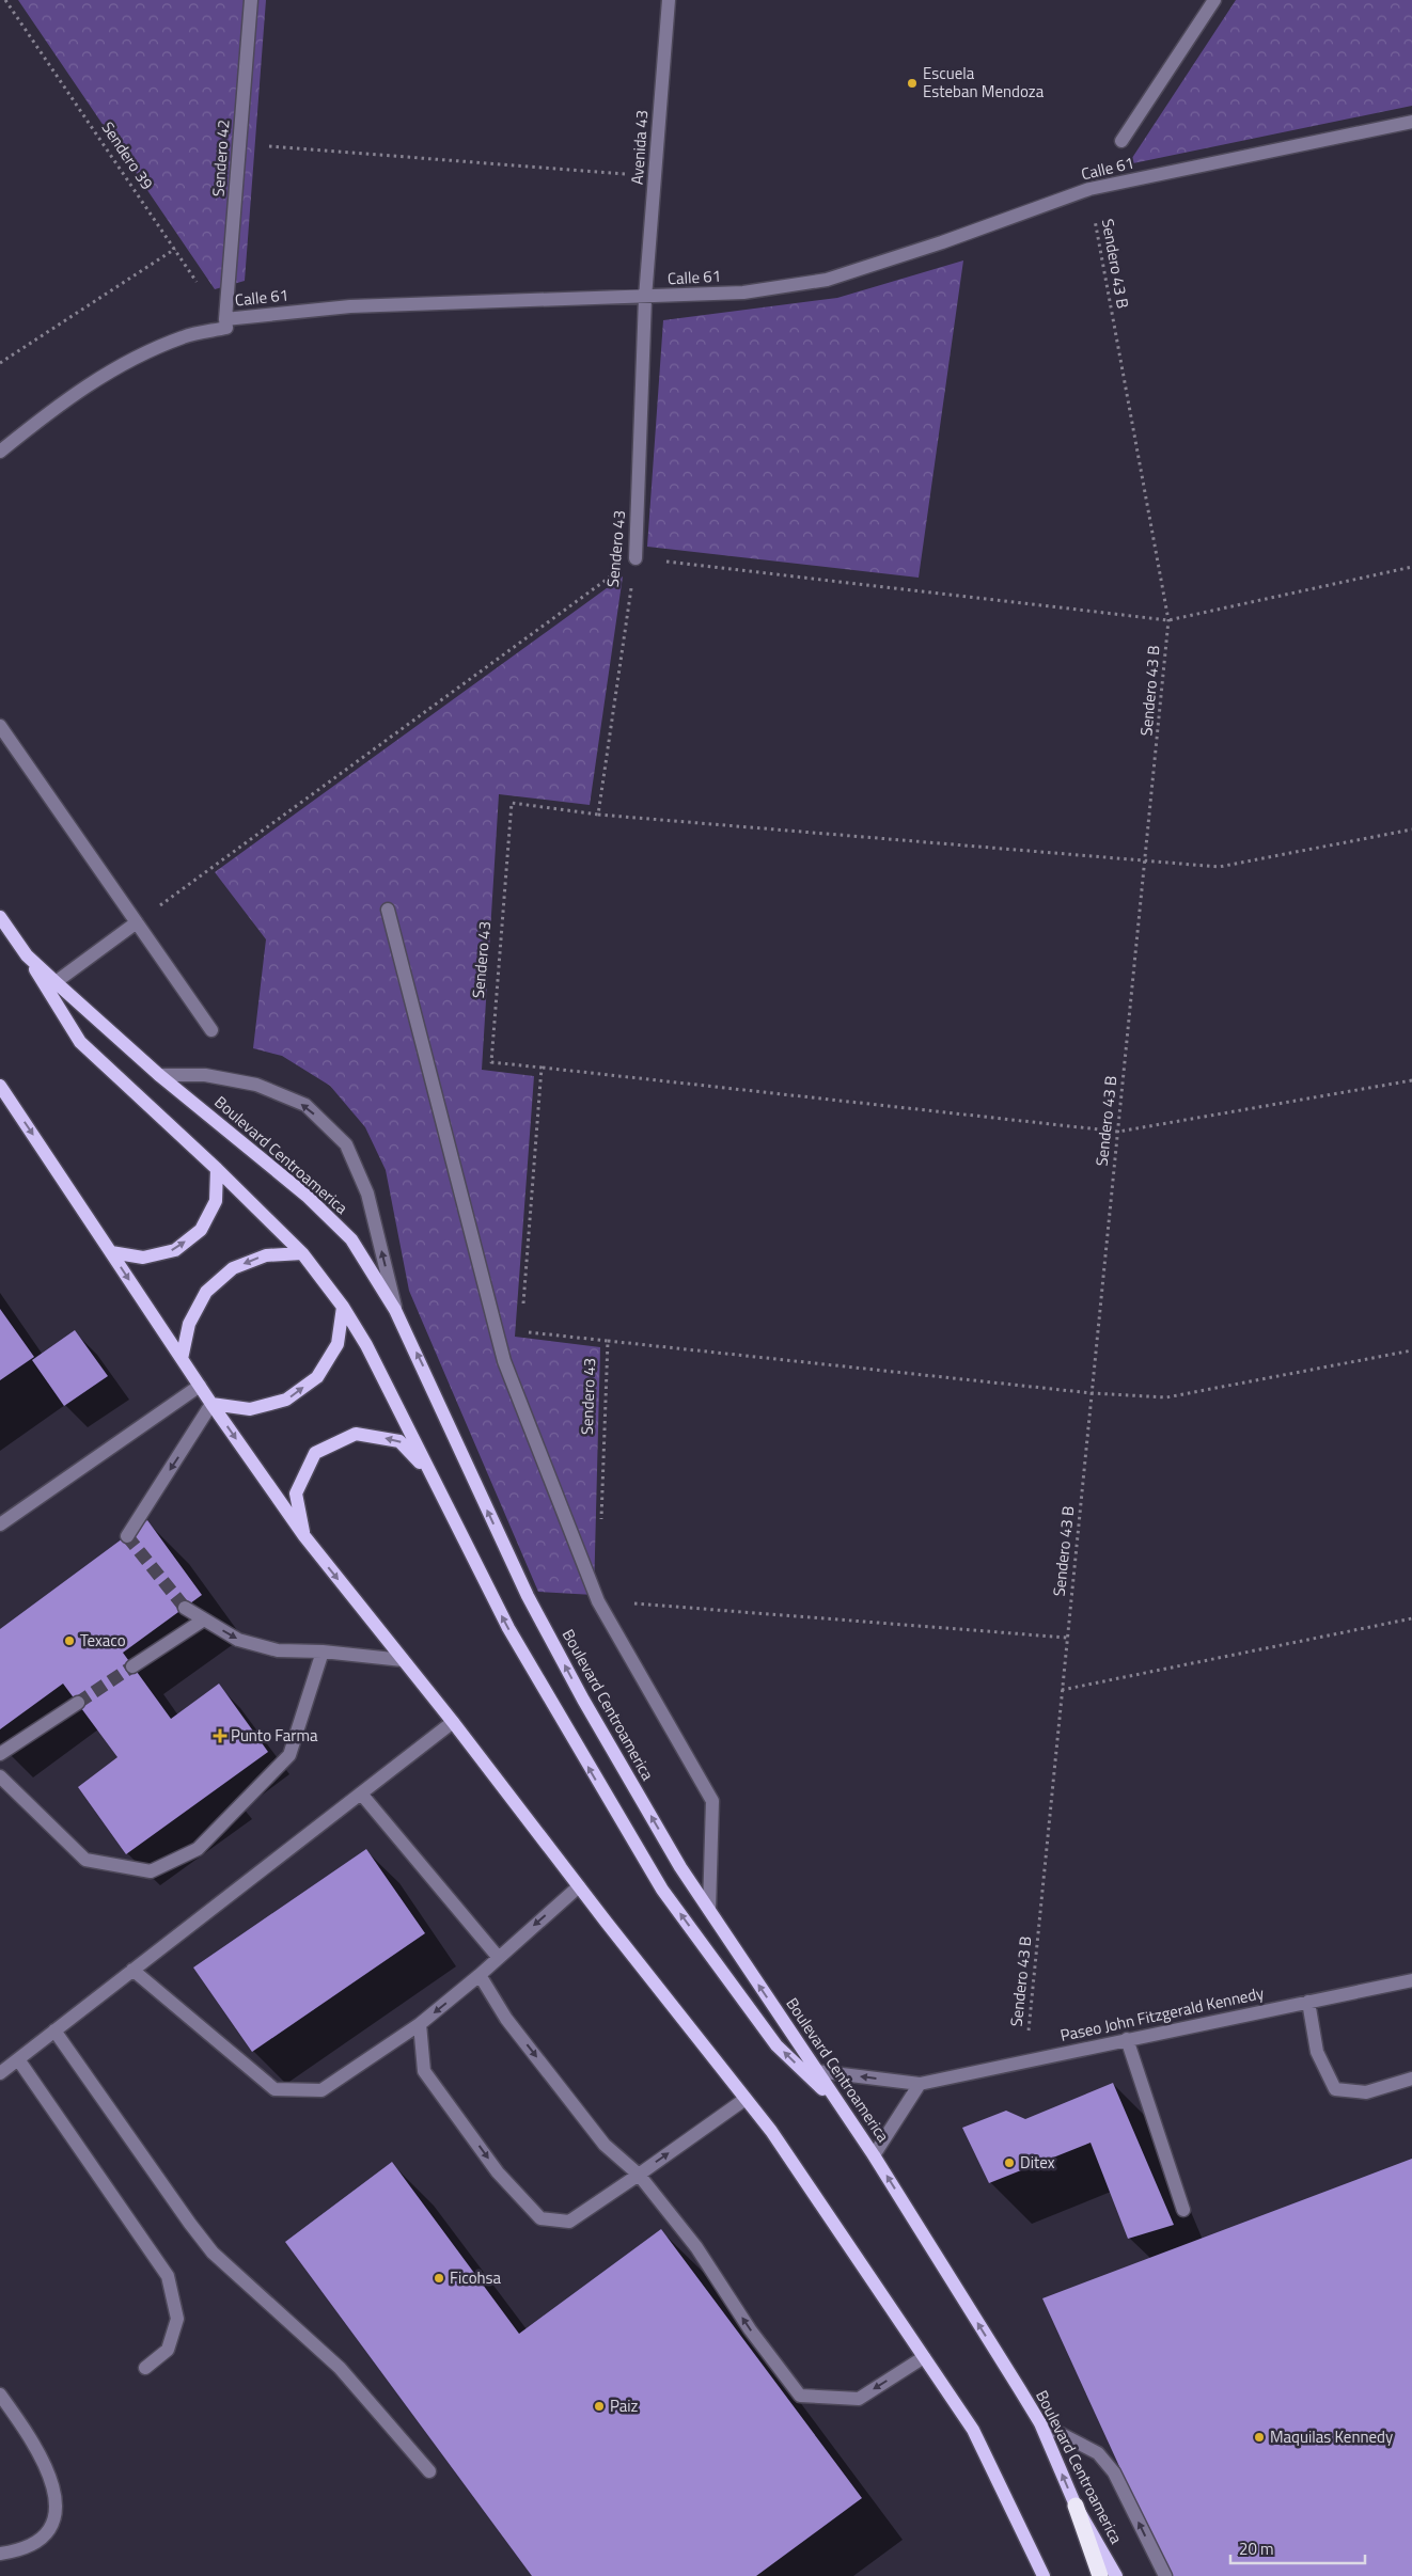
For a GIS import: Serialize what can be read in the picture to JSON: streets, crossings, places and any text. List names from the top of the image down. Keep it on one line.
{"streets":{"main road":["Boulevard Centroamerica"],"street":["Avenida 43","Sendero 42","Calle 61","Sendero 43","Paseo John Fitzgerald Kennedy"],"path":["Sendero 39","Sendero 43 B"]},"crossings":[["Avenida 43","Calle 61"],["Avenida 43","Sendero 43"],["Sendero 42","Calle 61"],["Calle 61","Sendero 43 B"],["Calle 61","Sendero 43"],["Sendero 43 B","Paseo John Fitzgerald Kennedy"],["Boulevard Centroamerica","Paseo John Fitzgerald Kennedy"]],"places":{"other":["Escuela Esteban Mendoza","Texaco","Ditex","Ficohsa","Paiz","Maquilas Kennedy"],"health":["Punto Farma"]},"scale_bar":"20 m"}
